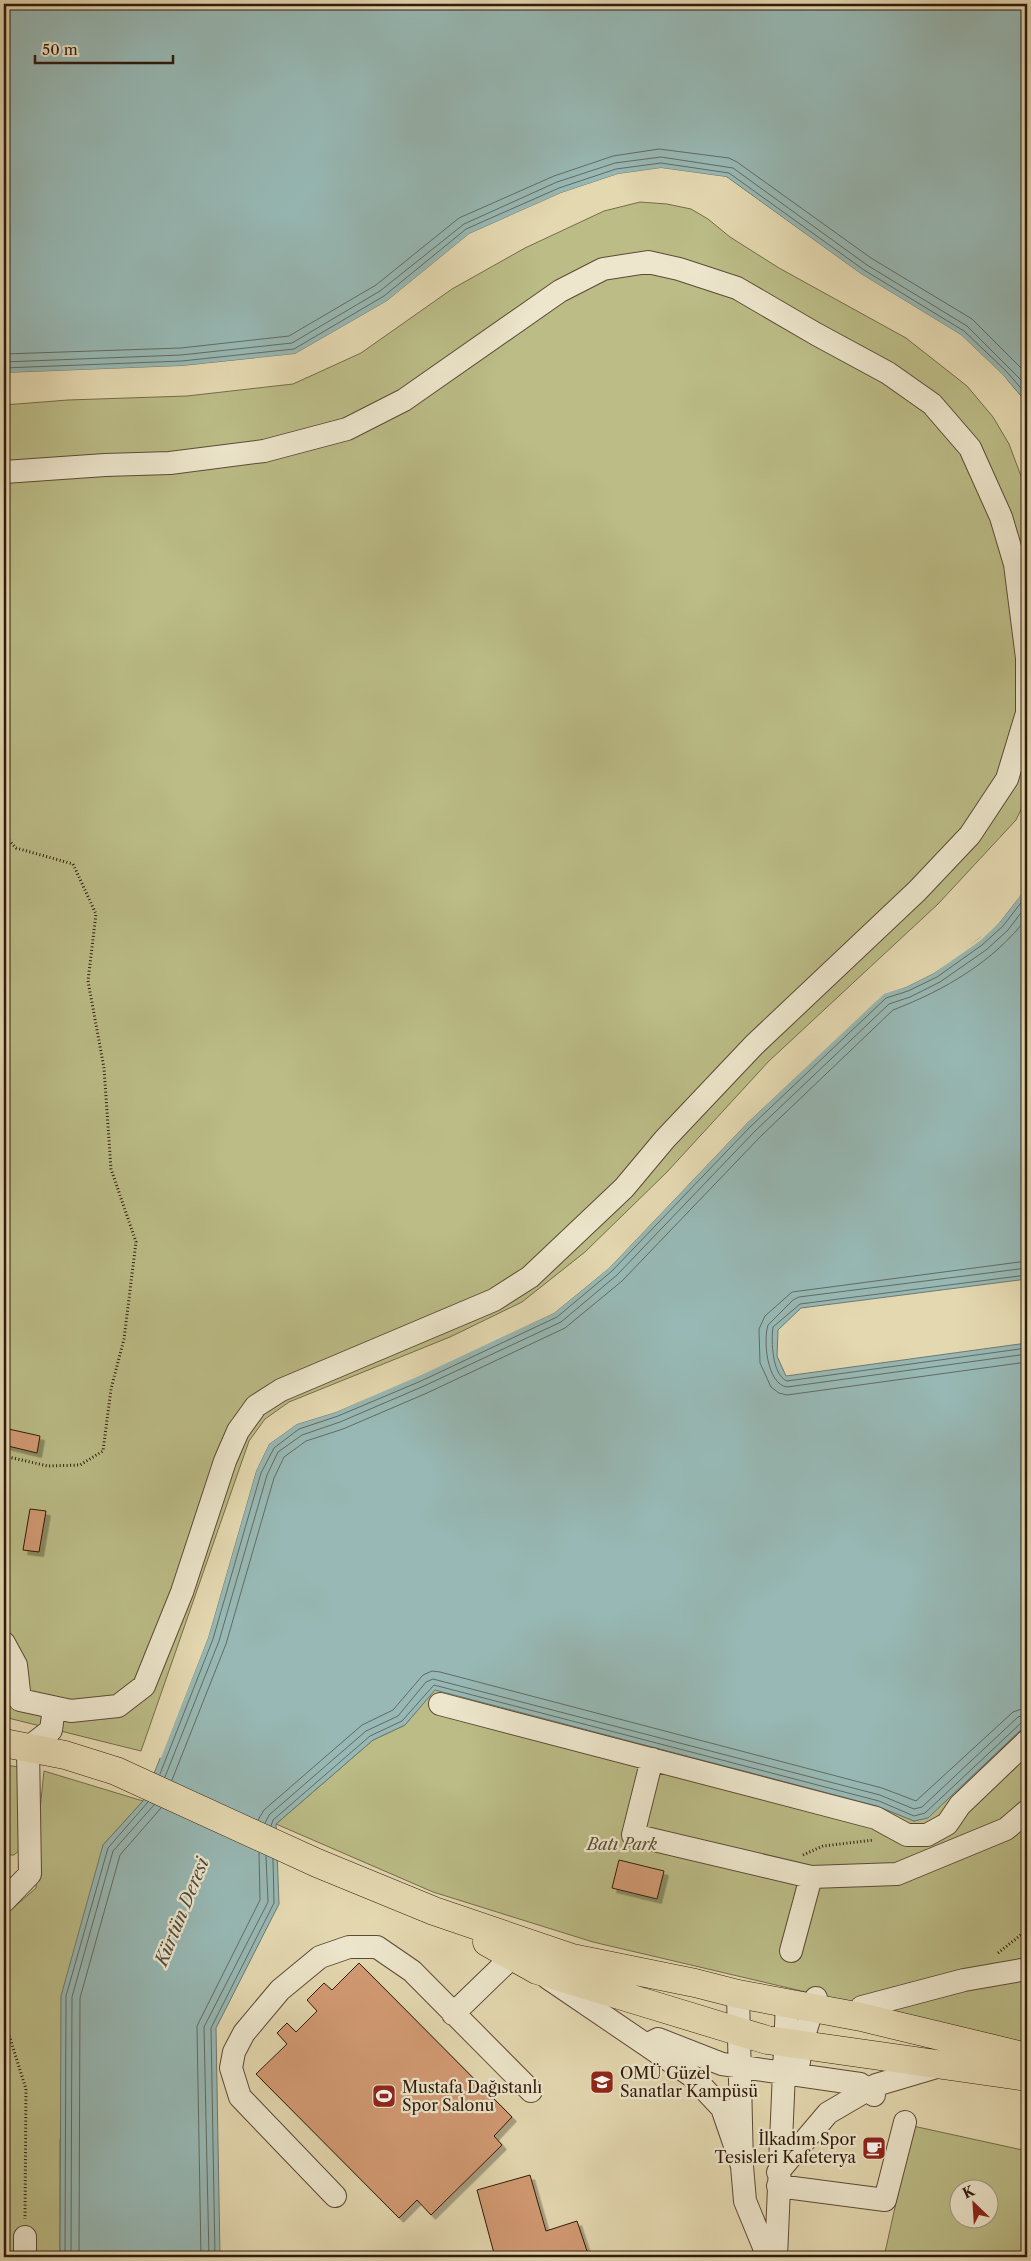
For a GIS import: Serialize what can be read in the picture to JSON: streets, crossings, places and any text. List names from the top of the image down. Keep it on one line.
{"water":["Kürtün Deresi"],"parks":["Batı Park"],"places":{"school or university":["OMÜ Güzel Sanatlar Kampüsü"],"sports":["Mustafa Dağıstanlı Spor Salonu"],"cafe":["İlkadım Spor Tesisleri Kafeterya"]},"scale_bar":"50 m","north":"top left"}
